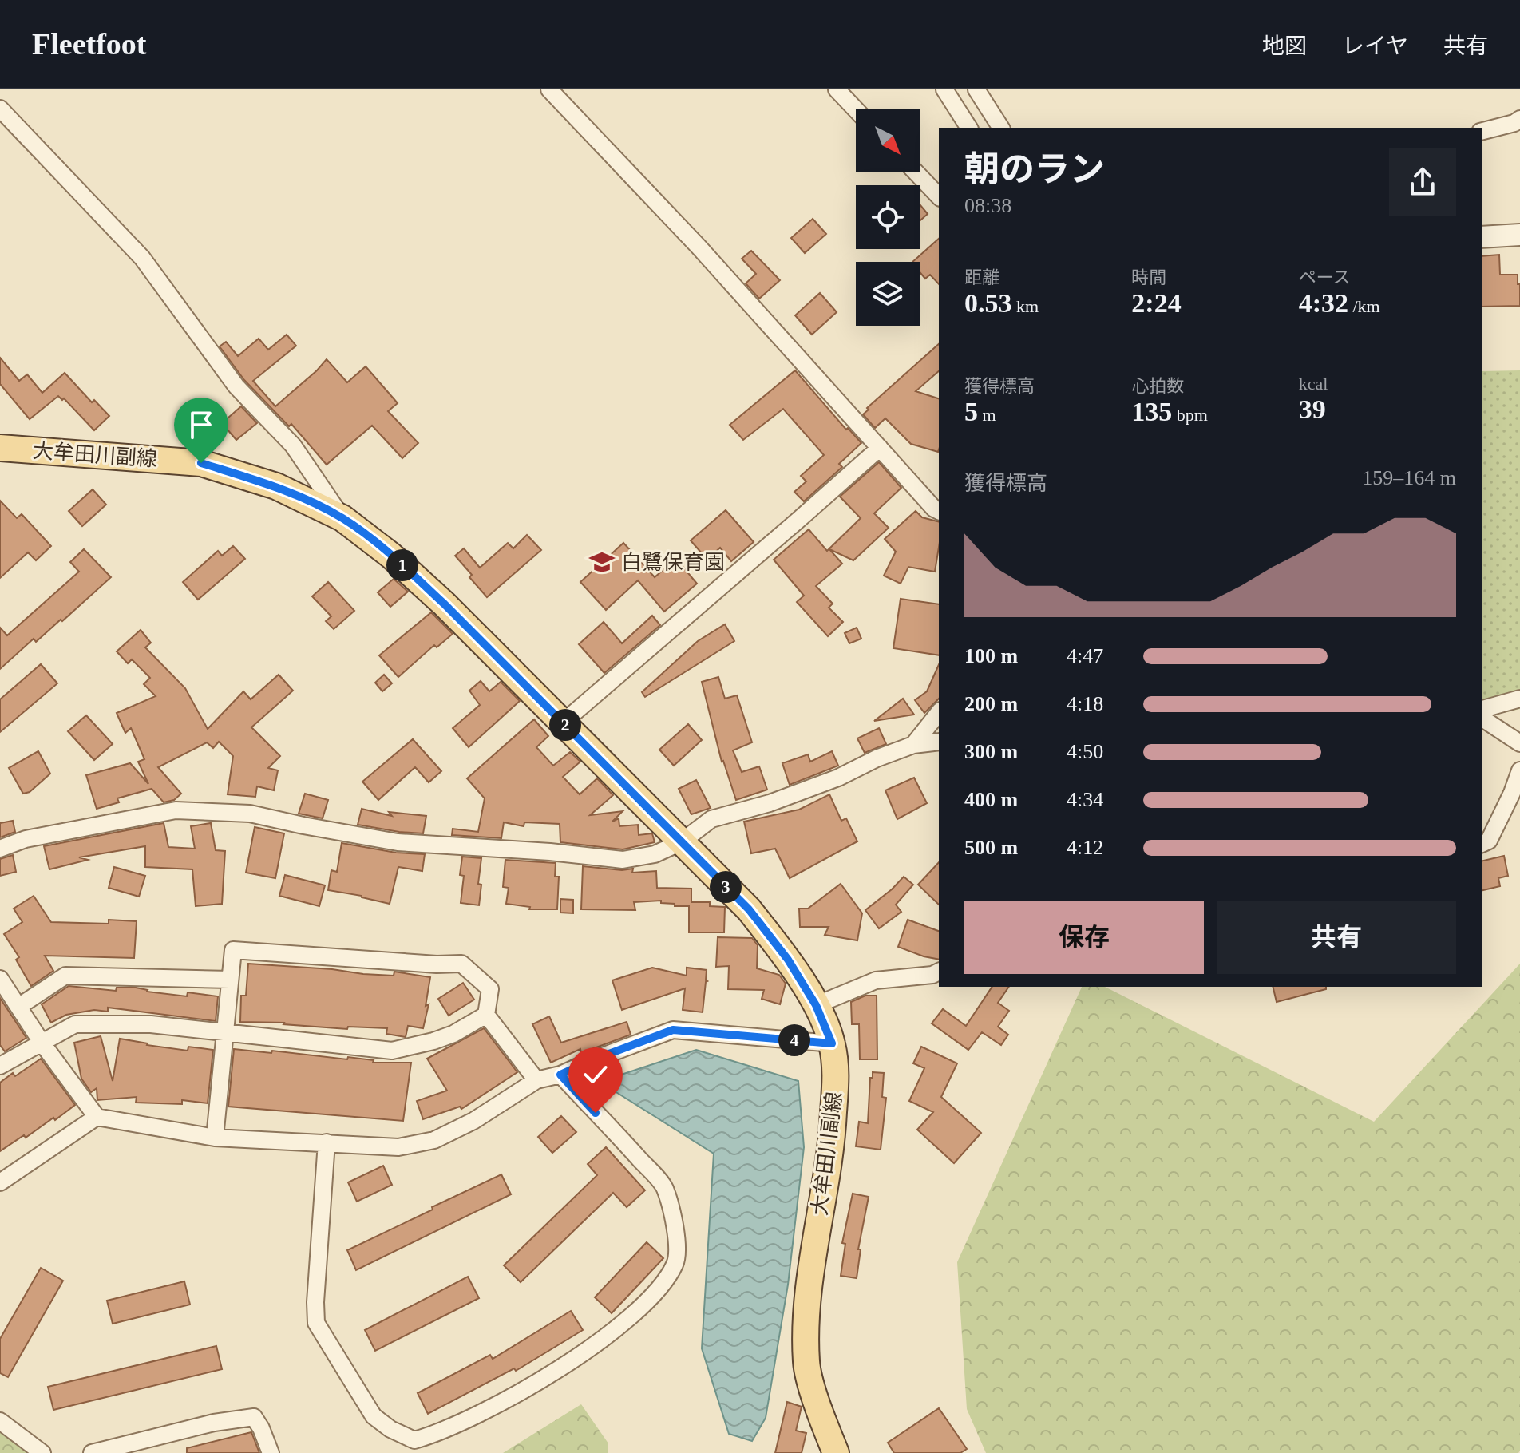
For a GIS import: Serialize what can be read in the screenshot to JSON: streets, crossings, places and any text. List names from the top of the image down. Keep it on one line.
{"streets":{"main road":["大牟田川副線"]},"places":{"school or university":["白鷺保育園"]},"north":"bottom right","page":{"header":"Fleetfoot","nav":["地図","レイヤ","共有"],"heading":["朝のラン","08:38"],"stats":[["距離","0.53 km"],["時間","2:24"],["ペース","4:32 /km"],["獲得標高","5 m"],["心拍数","135 bpm"],["kcal","39"]],"chart":["獲得標高","159–164 m"],"pins":["1","2","3","4"],"list":[{"name":"100 m","note":"4:47"},{"name":"200 m","note":"4:18"},{"name":"300 m","note":"4:50"},{"name":"400 m","note":"4:34"},{"name":"500 m","note":"4:12"}],"buttons":["保存","共有"]}}
